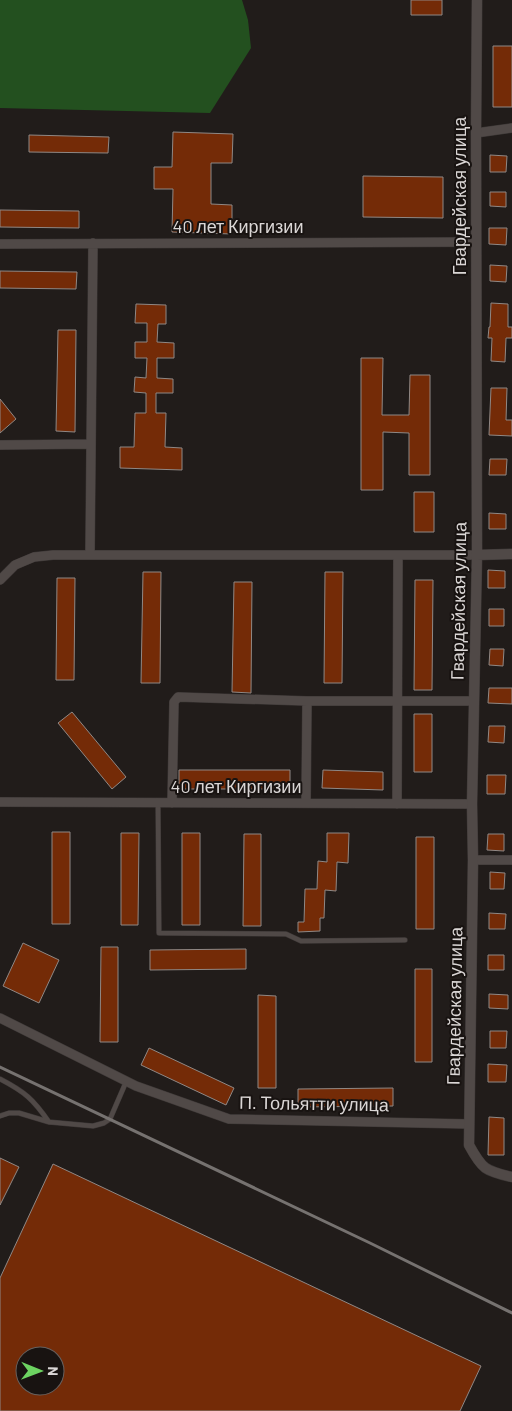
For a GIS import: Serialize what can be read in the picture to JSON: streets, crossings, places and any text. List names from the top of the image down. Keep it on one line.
{"streets":{"street":["Гвардейская улица","40 лет Киргизии","П. Тольятти улица"]},"crossings":[["Гвардейская улица","40 лет Киргизии"],["Гвардейская улица","П. Тольятти улица"]],"north":"right"}
